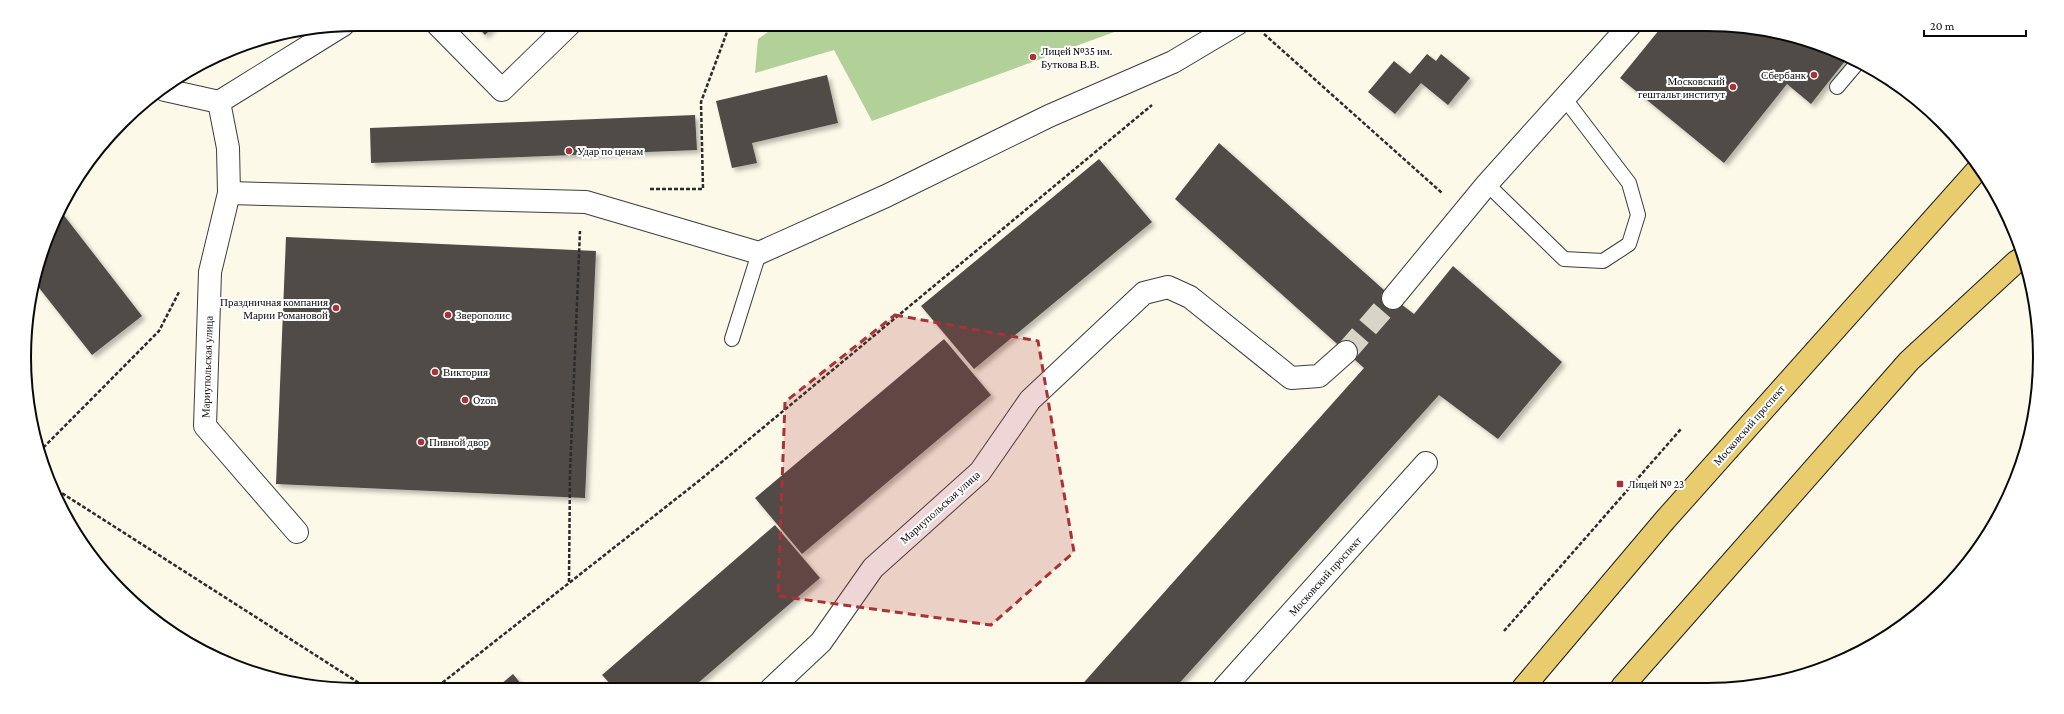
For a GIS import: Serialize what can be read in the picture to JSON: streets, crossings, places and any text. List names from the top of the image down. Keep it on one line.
{"streets":{"main road":["Московский проспект"],"street":["Мариупольская улица"]},"places":{"other":["Лицей №35 им. Буткова В.В.","Сбербанк","Московский гештальт институт","Удар по ценам","Праздничная компания Марии Романовой","Зверополис","Виктория","Ozon","Пивной двор"],"transit":["Лицей № 23"]},"scale_bar":"20 m"}
